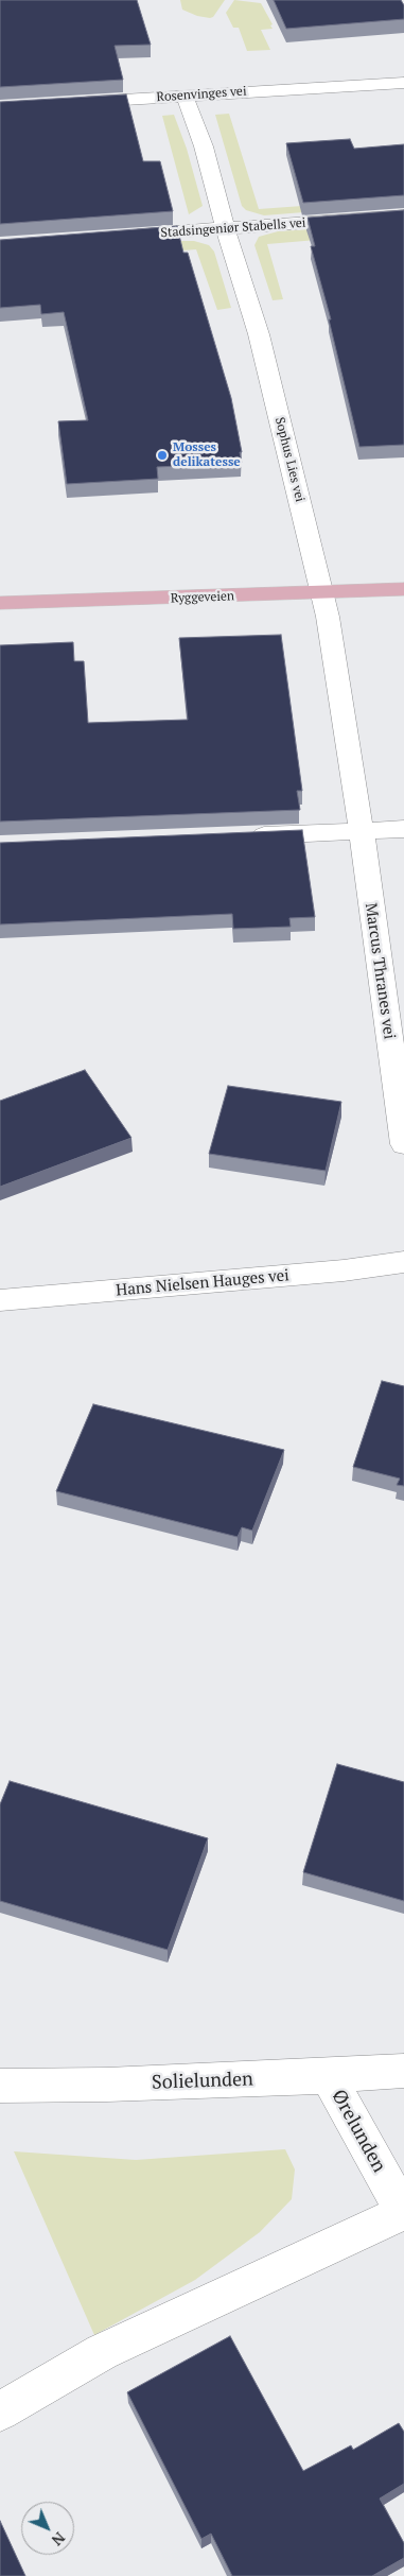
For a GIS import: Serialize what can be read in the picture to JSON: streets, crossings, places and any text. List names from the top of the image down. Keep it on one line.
{"streets":{"main road":["Ryggeveien"],"street":["Rosenvinges vei","Stadsingeniør Stabells vei","Sophus Lies vei","Marcus Thranes vei","Hans Nielsen Hauges vei","Solielunden","Ørelunden"]},"crossings":[["Rosenvinges vei","Sophus Lies vei"],["Stadsingeniør Stabells vei","Sophus Lies vei"],["Sophus Lies vei","Ryggeveien"],["Sophus Lies vei","Marcus Thranes vei"],["Solielunden","Ørelunden"]],"places":["Mosses delikatesse"],"north":"bottom right"}
